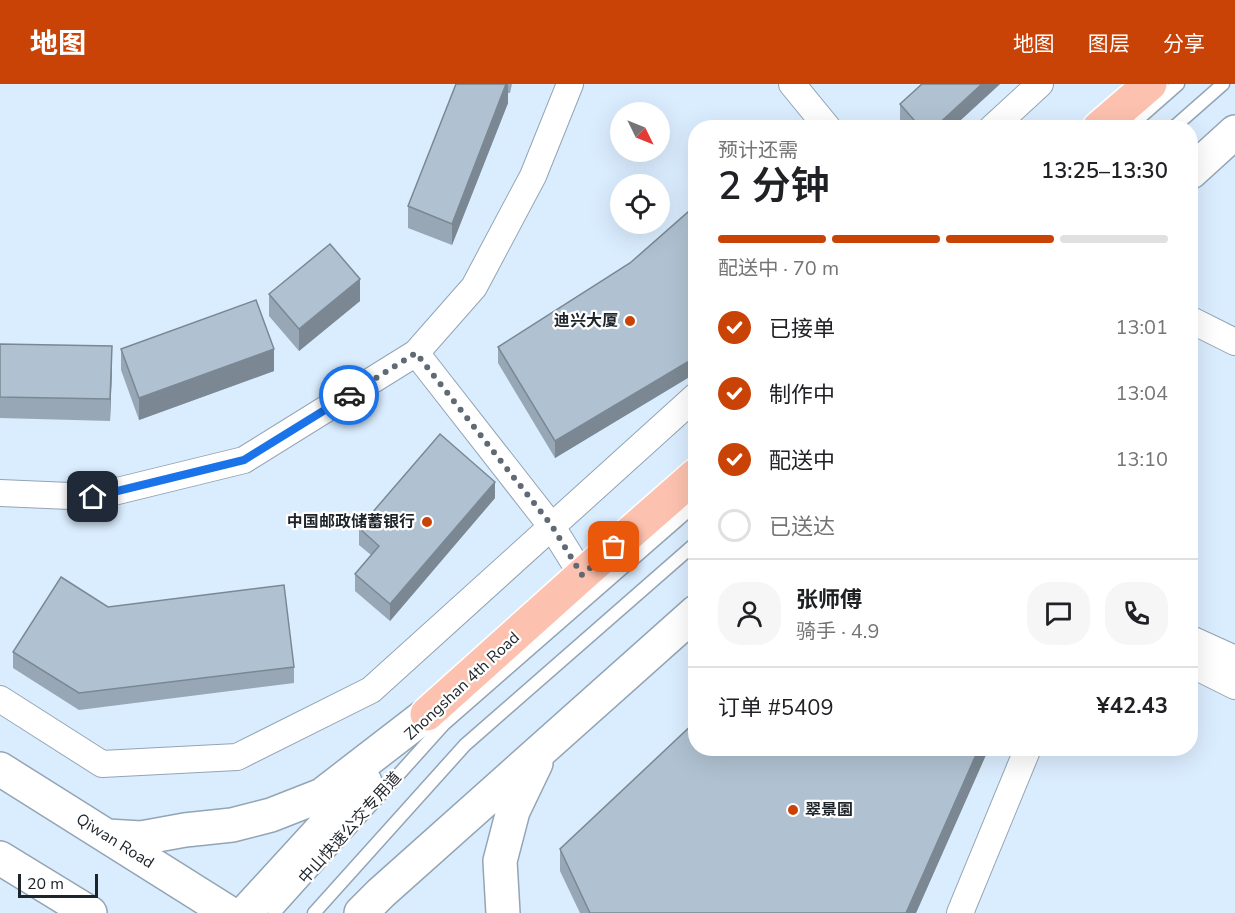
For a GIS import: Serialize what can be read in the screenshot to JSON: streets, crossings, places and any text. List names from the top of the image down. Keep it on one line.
{"streets":{"main road":["Zhongshan 4th Road","Qiwan Road"],"lane":["中山快速公交专用道"]},"places":["迪兴大厦","中国邮政储蓄银行","翠景園"],"scale_bar":"20 m","north":"bottom right","page":{"header":"地图","nav":["地图","图层","分享"],"heading":["2 分钟","预计还需","13:25–13:30"],"panel":["张师傅","骑手 · 4.9","订单 #5409","¥42.43"],"bar":"配送中 · 70 m","list":[["已接单","13:01"],["制作中","13:04"],["配送中","13:10"],"已送达"],"scale":"20 m"}}
